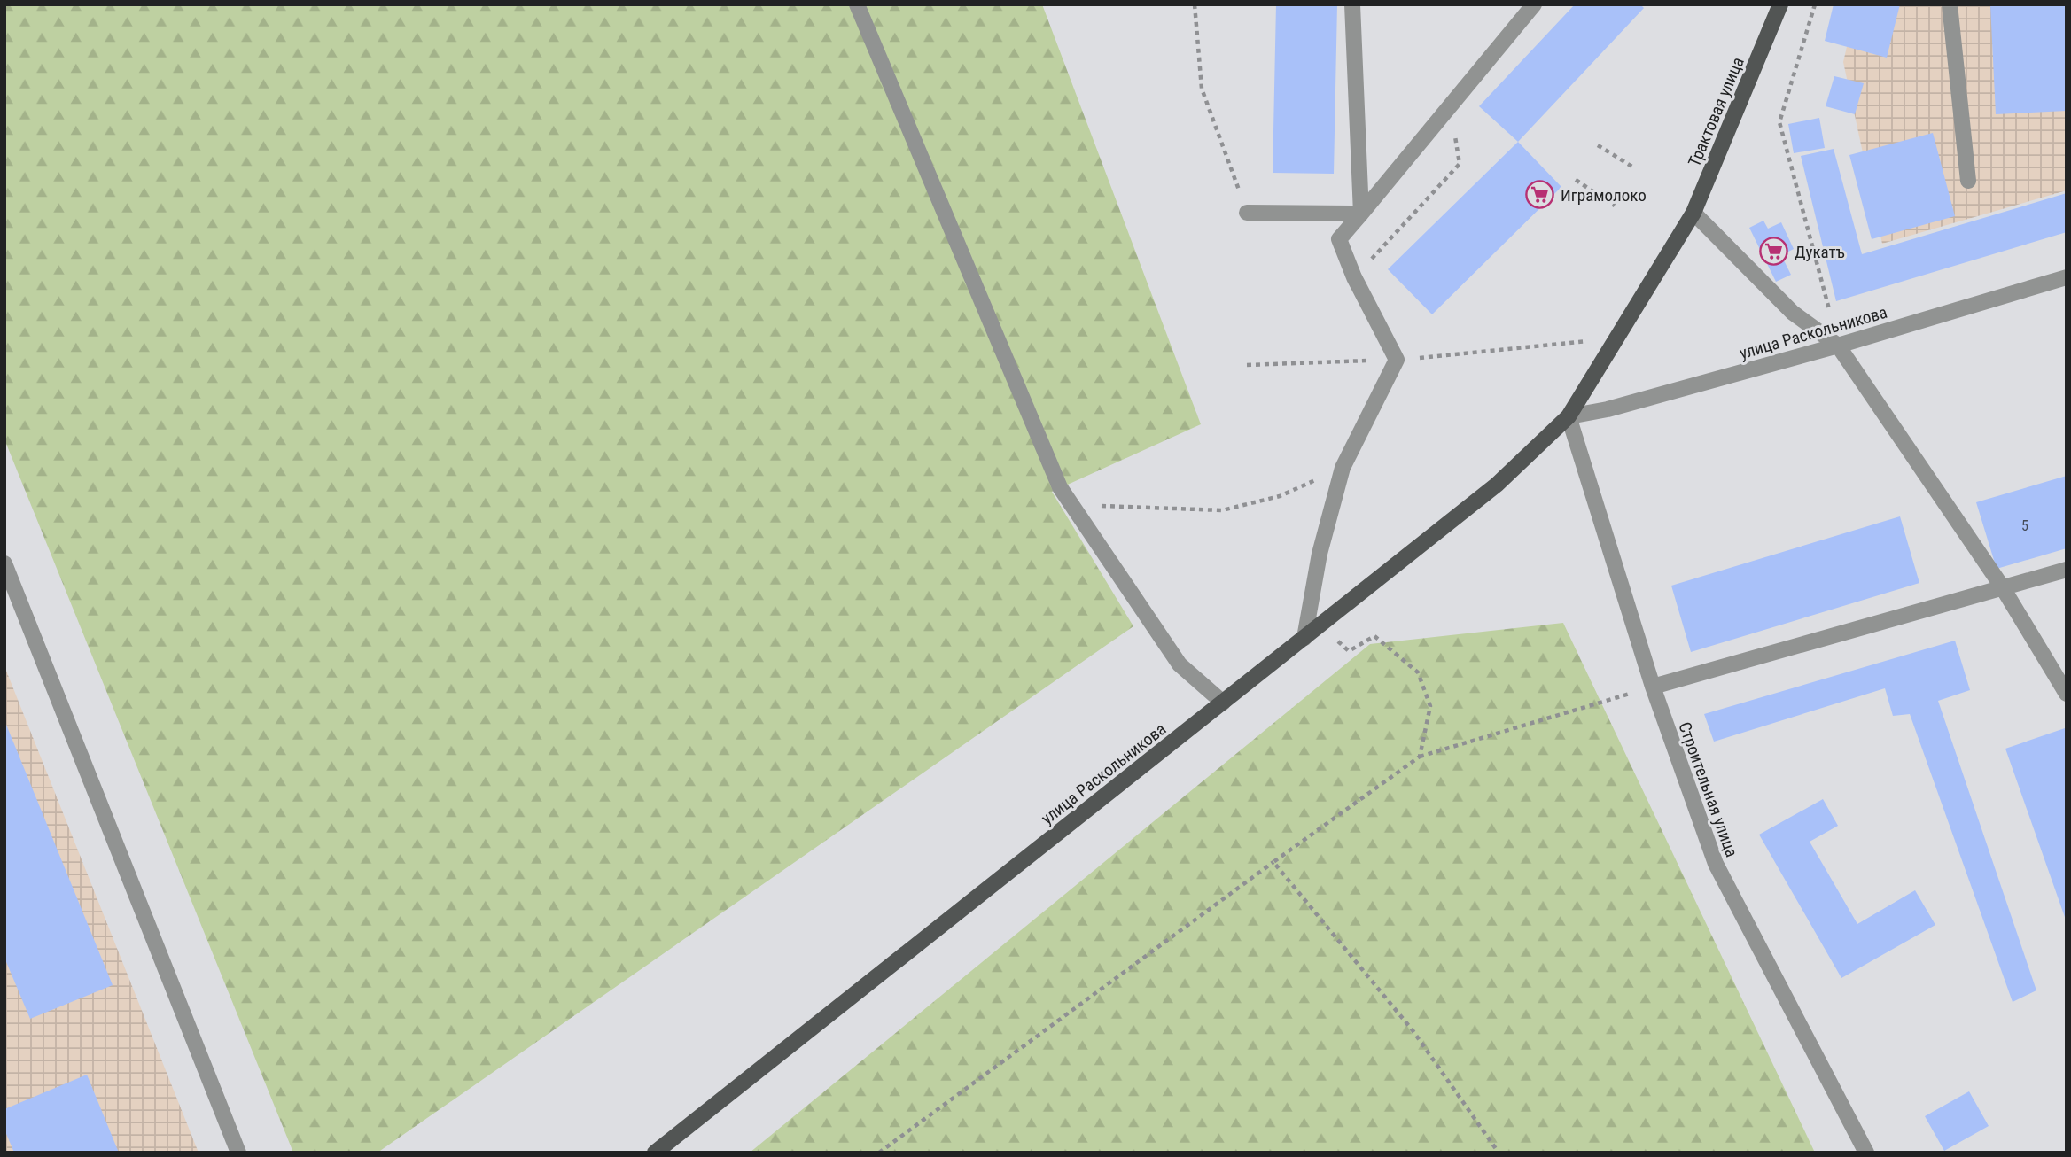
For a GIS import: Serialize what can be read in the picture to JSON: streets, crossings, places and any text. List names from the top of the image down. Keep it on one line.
{"streets":{"main road":["Трактовая улица","улица Раскольникова"],"street":["Строительная улица"]},"crossings":[["Трактовая улица","улица Раскольникова"],["улица Раскольникова","Строительная улица"]],"places":{"supermarket":["Играмолоко","Дукатъ"]},"house_numbers":["5"]}
